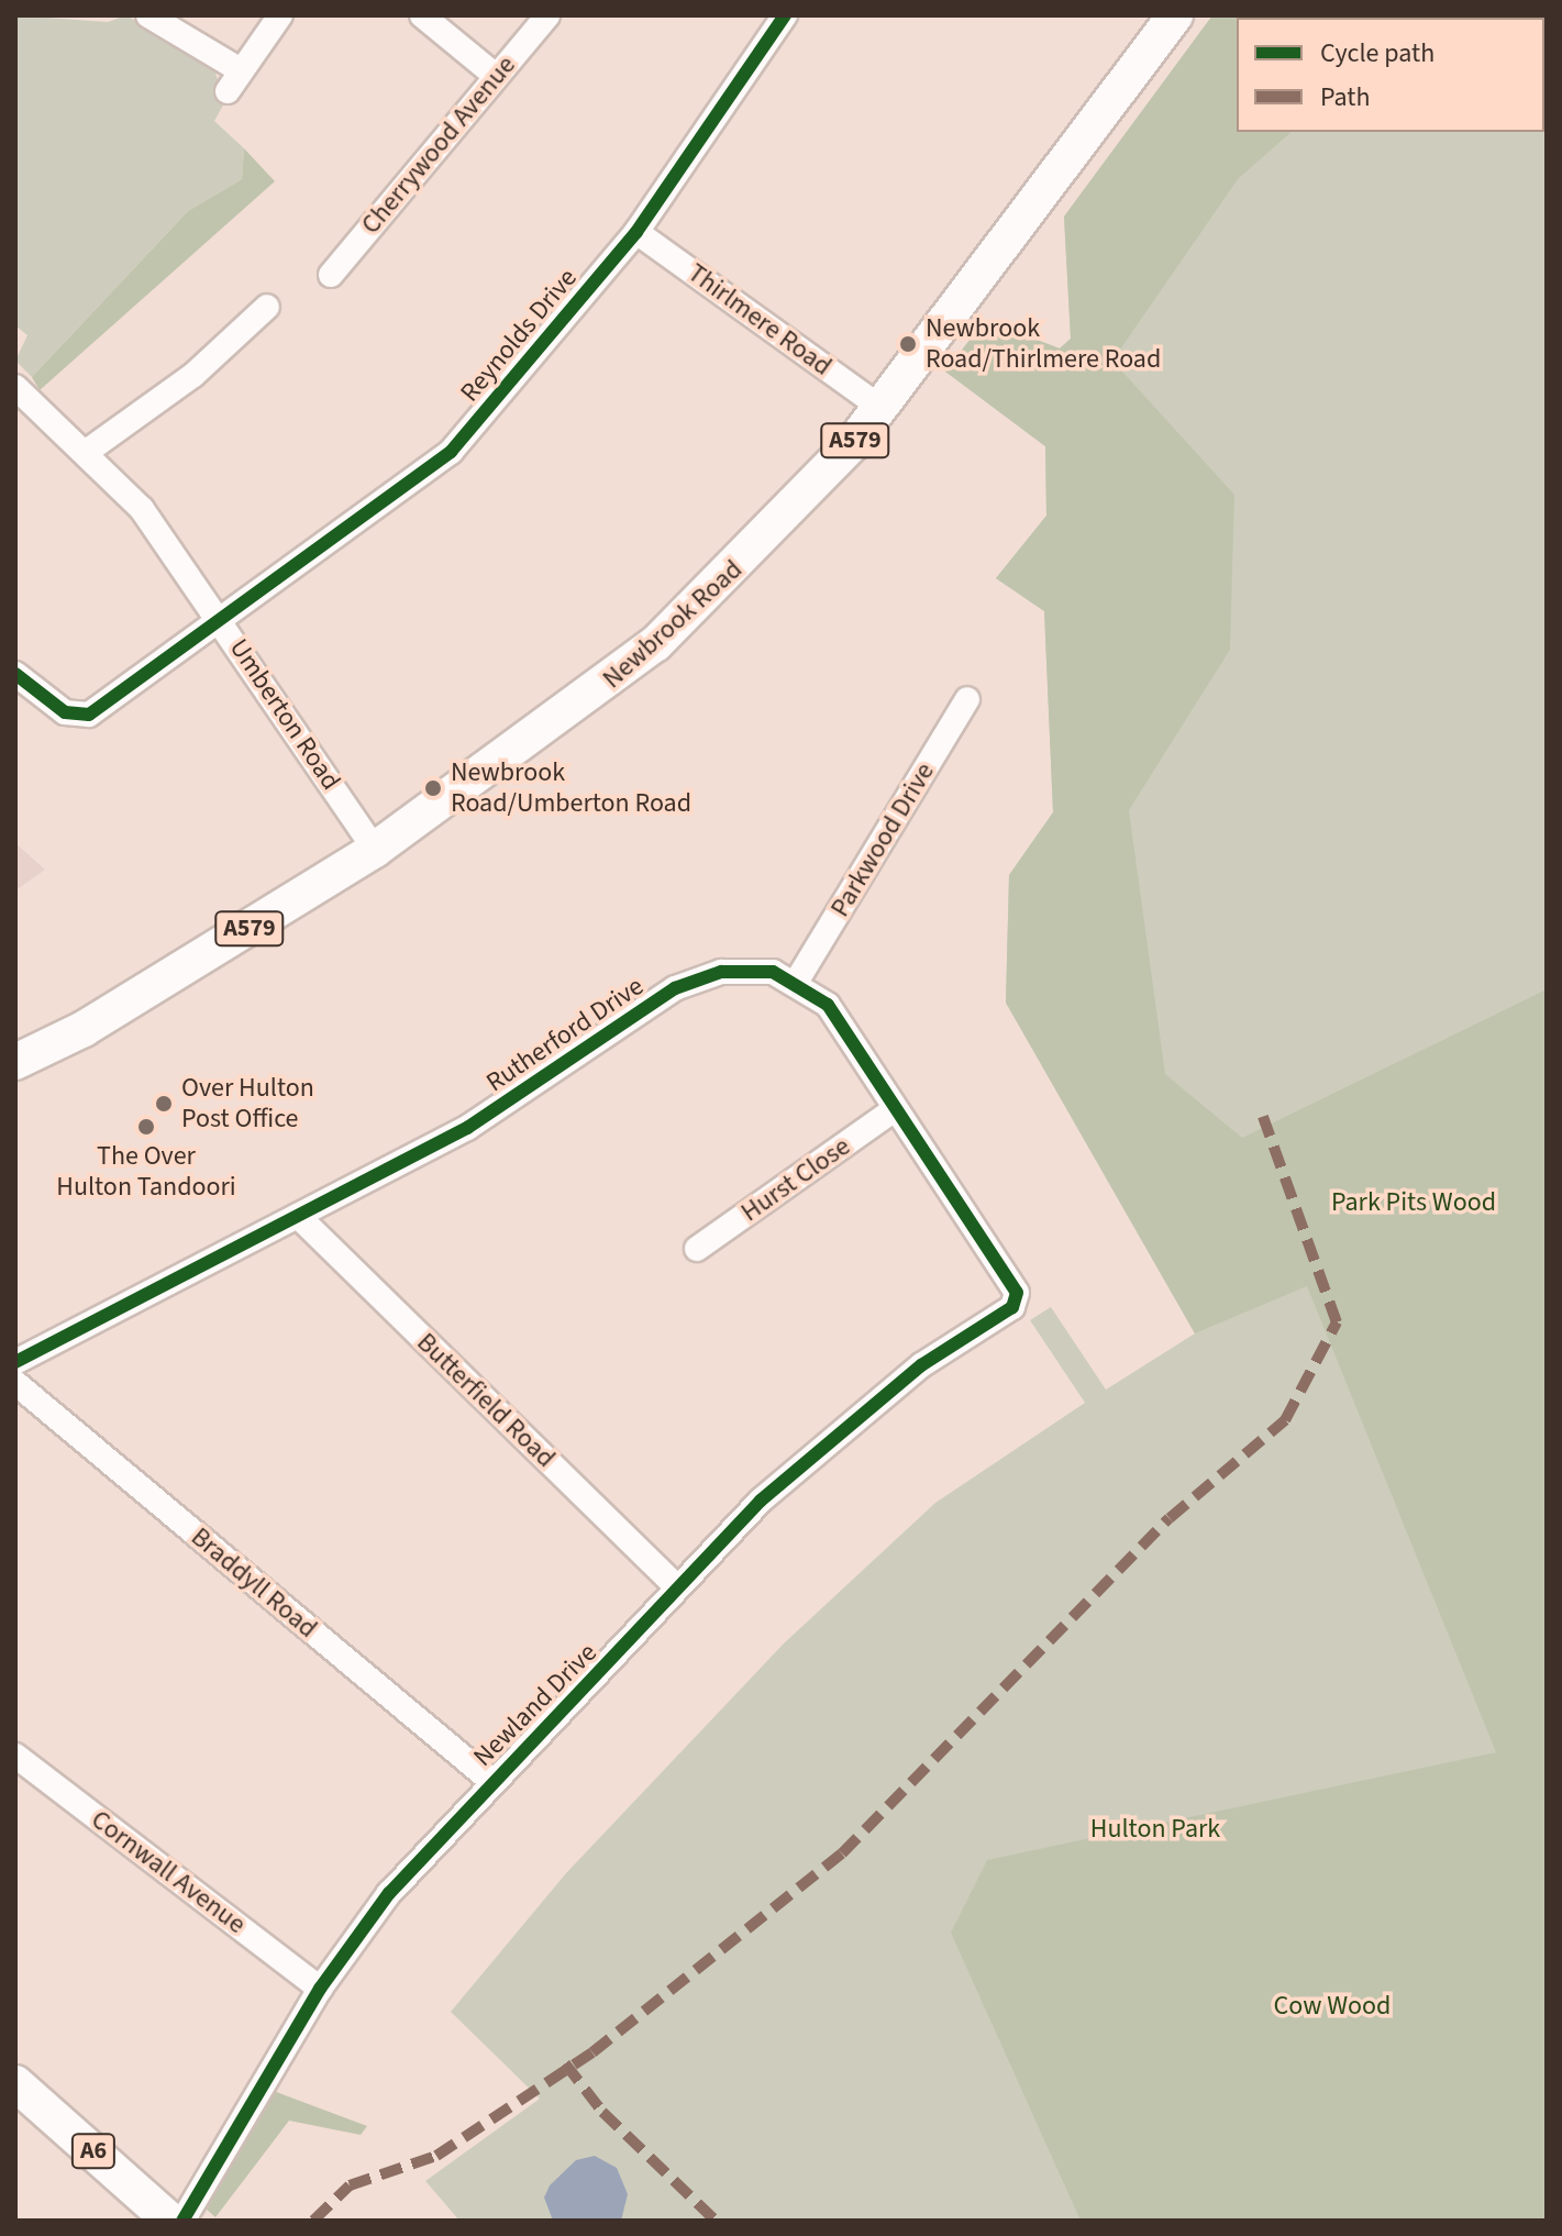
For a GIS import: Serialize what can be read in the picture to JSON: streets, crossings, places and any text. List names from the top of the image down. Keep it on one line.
{"streets":{"highway":["A579","Newbrook Road","A6"],"street":["Cherrywood Avenue","Thirlmere Road","Reynolds Drive","Umberton Road","Parkwood Drive","Rutherford Drive","Hurst Close","Butterfield Road","Braddyll Road","Newland Drive","Cornwall Avenue"]},"crossings":[["Thirlmere Road","Reynolds Drive"],["Thirlmere Road","Newbrook Road"],["Reynolds Drive","Umberton Road"],["Newbrook Road","Umberton Road"],["Parkwood Drive","Rutherford Drive"],["Rutherford Drive","Hurst Close"],["Rutherford Drive","Butterfield Road"],["Rutherford Drive","Newland Drive"],["Butterfield Road","Newland Drive"],["Braddyll Road","Newland Drive"],["Newland Drive","Cornwall Avenue"]],"parks":["Park Pits Wood","Hulton Park","Cow Wood"],"places":["Newbrook Road/Thirlmere Road","Newbrook Road/Umberton Road","Over Hulton Post Office","The Over Hulton Tandoori"],"legend":["Cycle path","Path"]}
